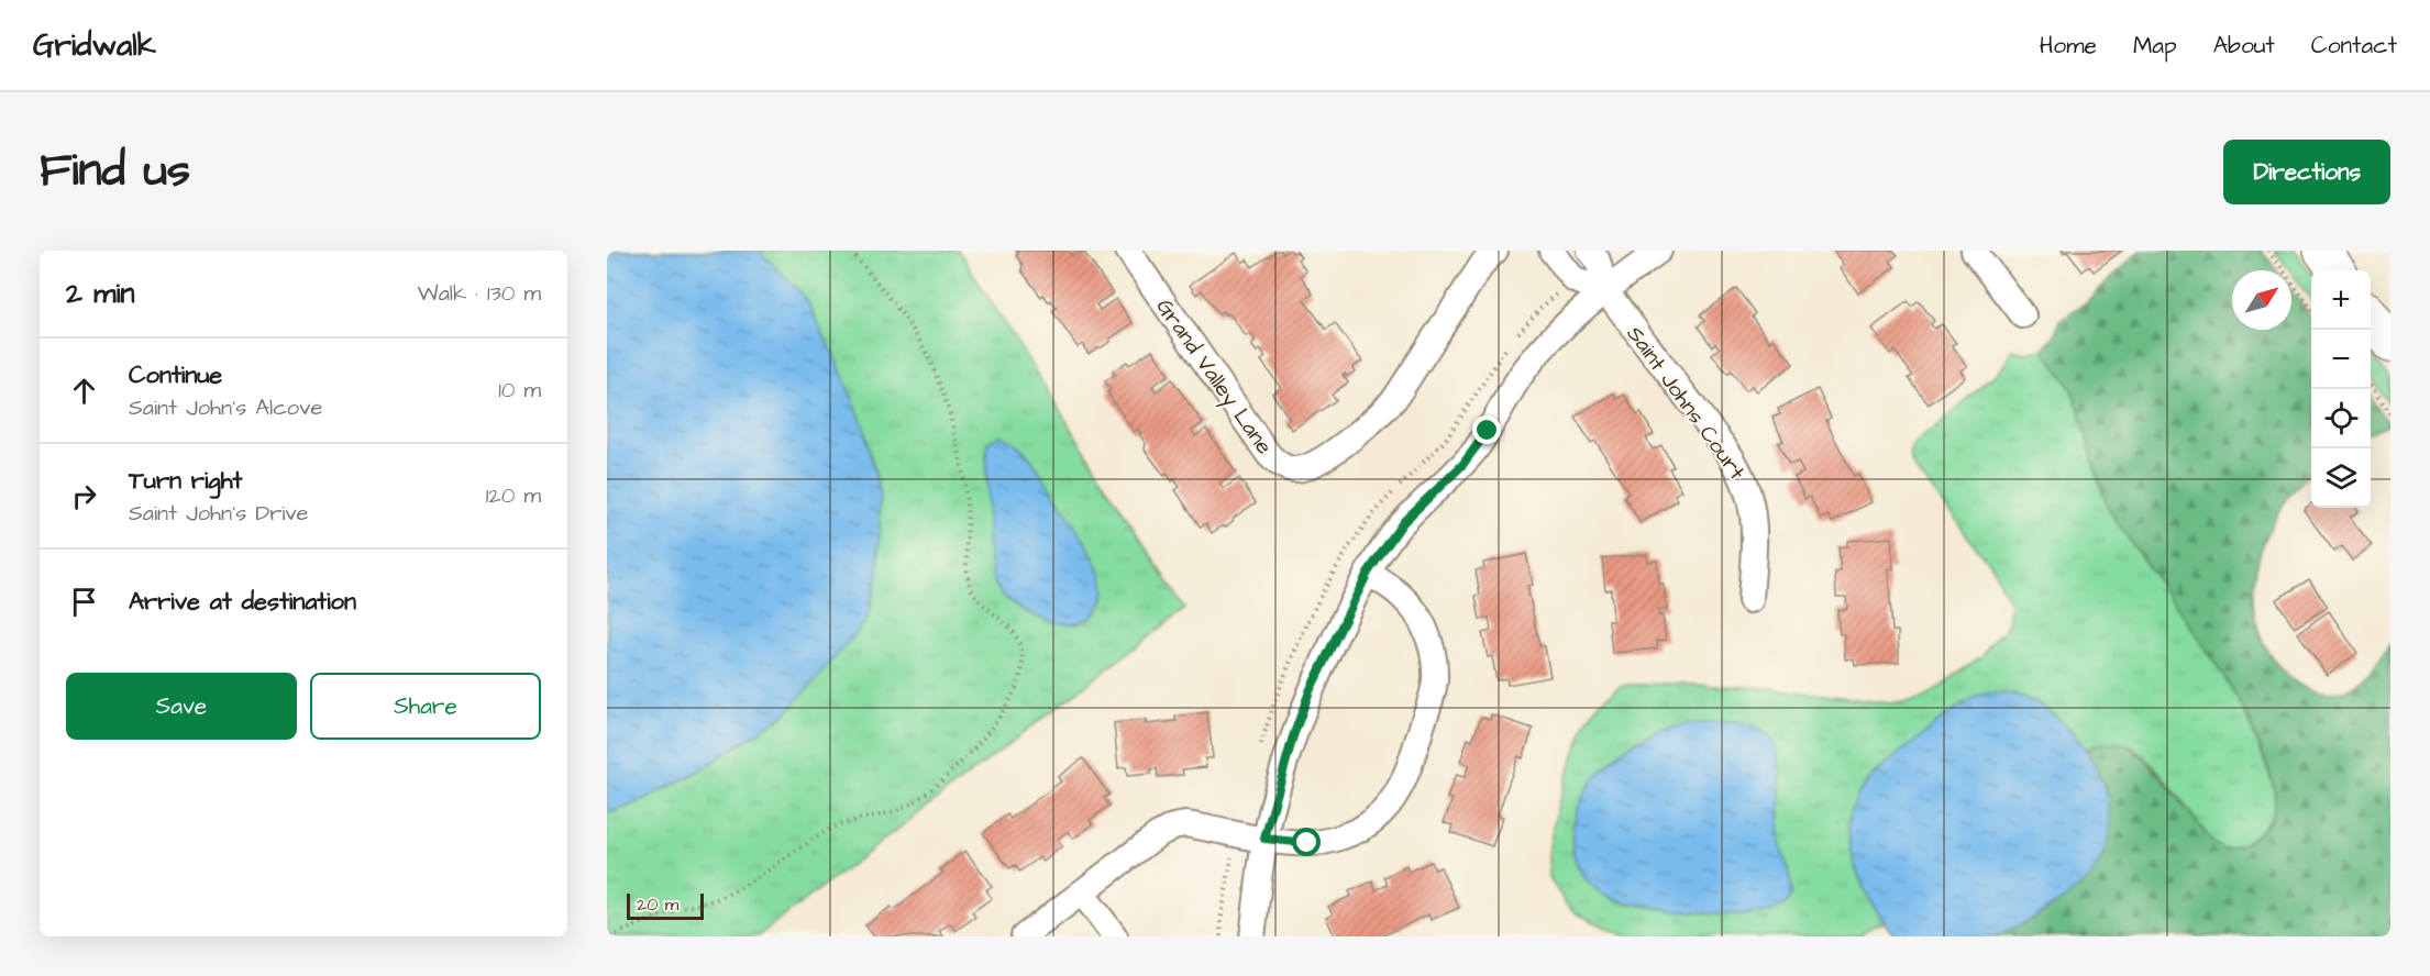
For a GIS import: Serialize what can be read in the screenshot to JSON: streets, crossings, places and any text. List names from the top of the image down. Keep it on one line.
{"streets":{"street":["Grand Valley Lane","Saint Johns Court"]},"scale_bar":"20 m","north":"top right","page":{"header":"Gridwalk","nav":["Home","Map","About","Contact"],"title":"Find us","buttons":["Directions",["Save","Share"]],"heading":["2 min","Walk · 130 m"],"map_buttons":["+","−"],"list":[["Continue","Saint John's Alcove","10 m"],["Turn right","Saint John's Drive","120 m"],"Arrive at destination"],"scale":"20 m"}}
